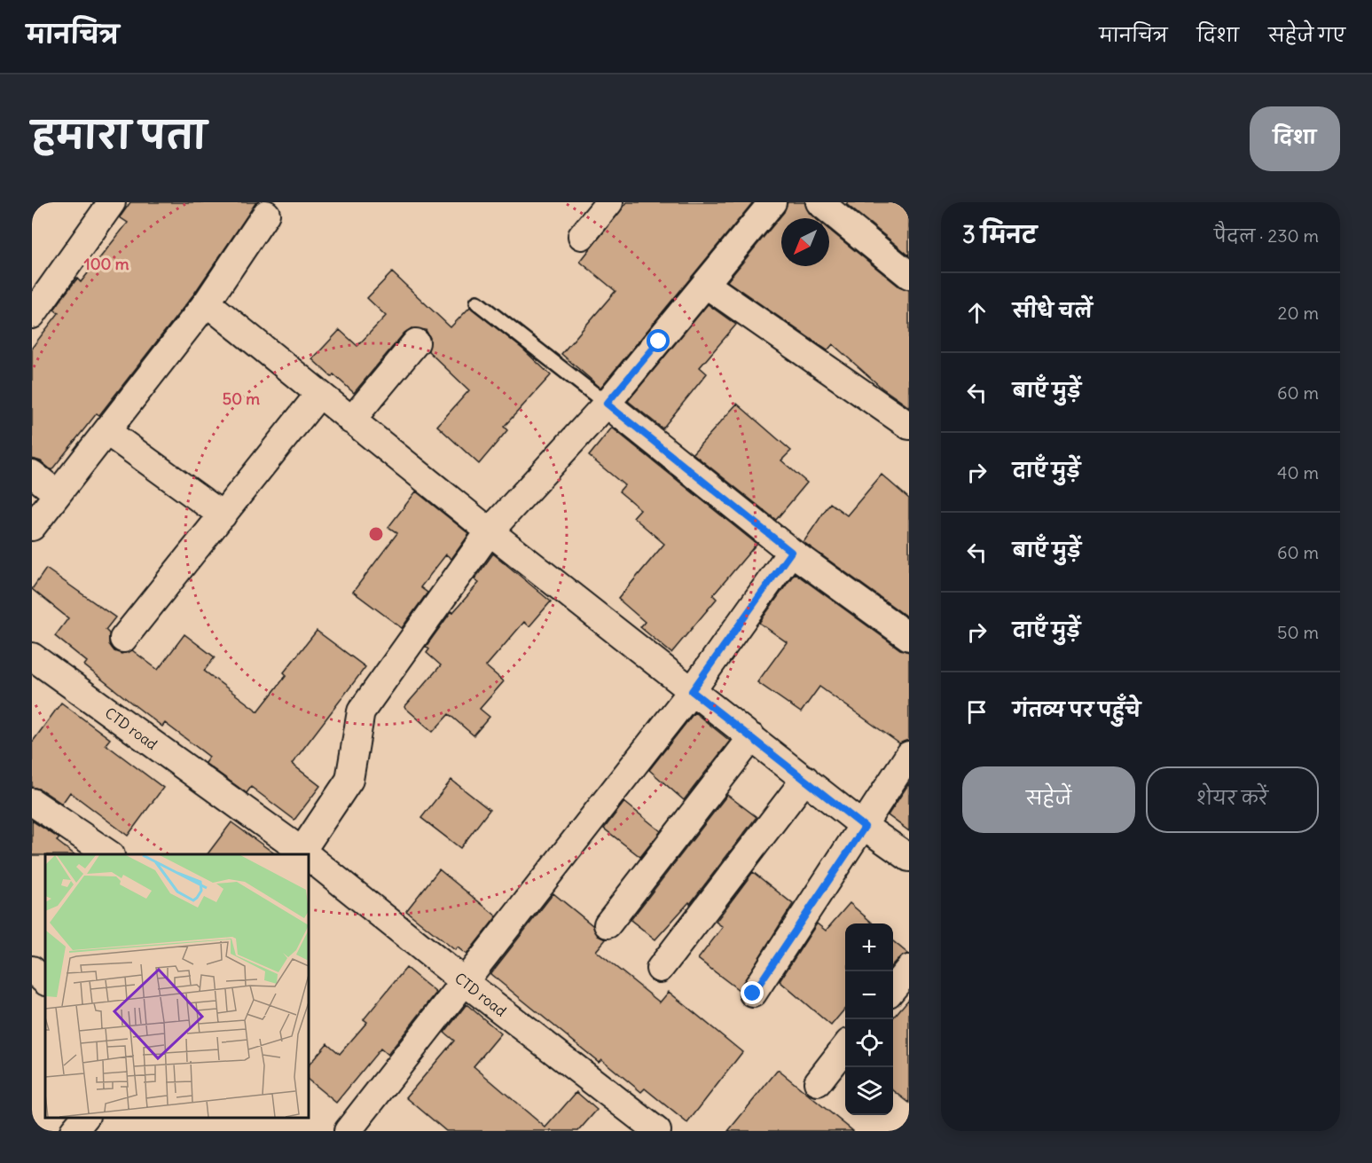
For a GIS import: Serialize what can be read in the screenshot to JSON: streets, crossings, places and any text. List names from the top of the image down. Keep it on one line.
{"streets":{"street":["CTD road"]},"north":"bottom left","page":{"header":"मानचित्र","nav":["मानचित्र","दिशा","सहेजे गए"],"title":"हमारा पता","buttons":["दिशा",["सहेजें","शेयर करें"]],"heading":["3 मिनट","पैदल · 230 m"],"list":[["सीधे चलें","20 m"],["बाएँ मुड़ें","60 m"],["दाएँ मुड़ें","40 m"],["बाएँ मुड़ें","60 m"],["दाएँ मुड़ें","50 m"],"गंतव्य पर पहुँचे"],"map_buttons":["+","−"]},"rings":["100 m","50 m"]}
